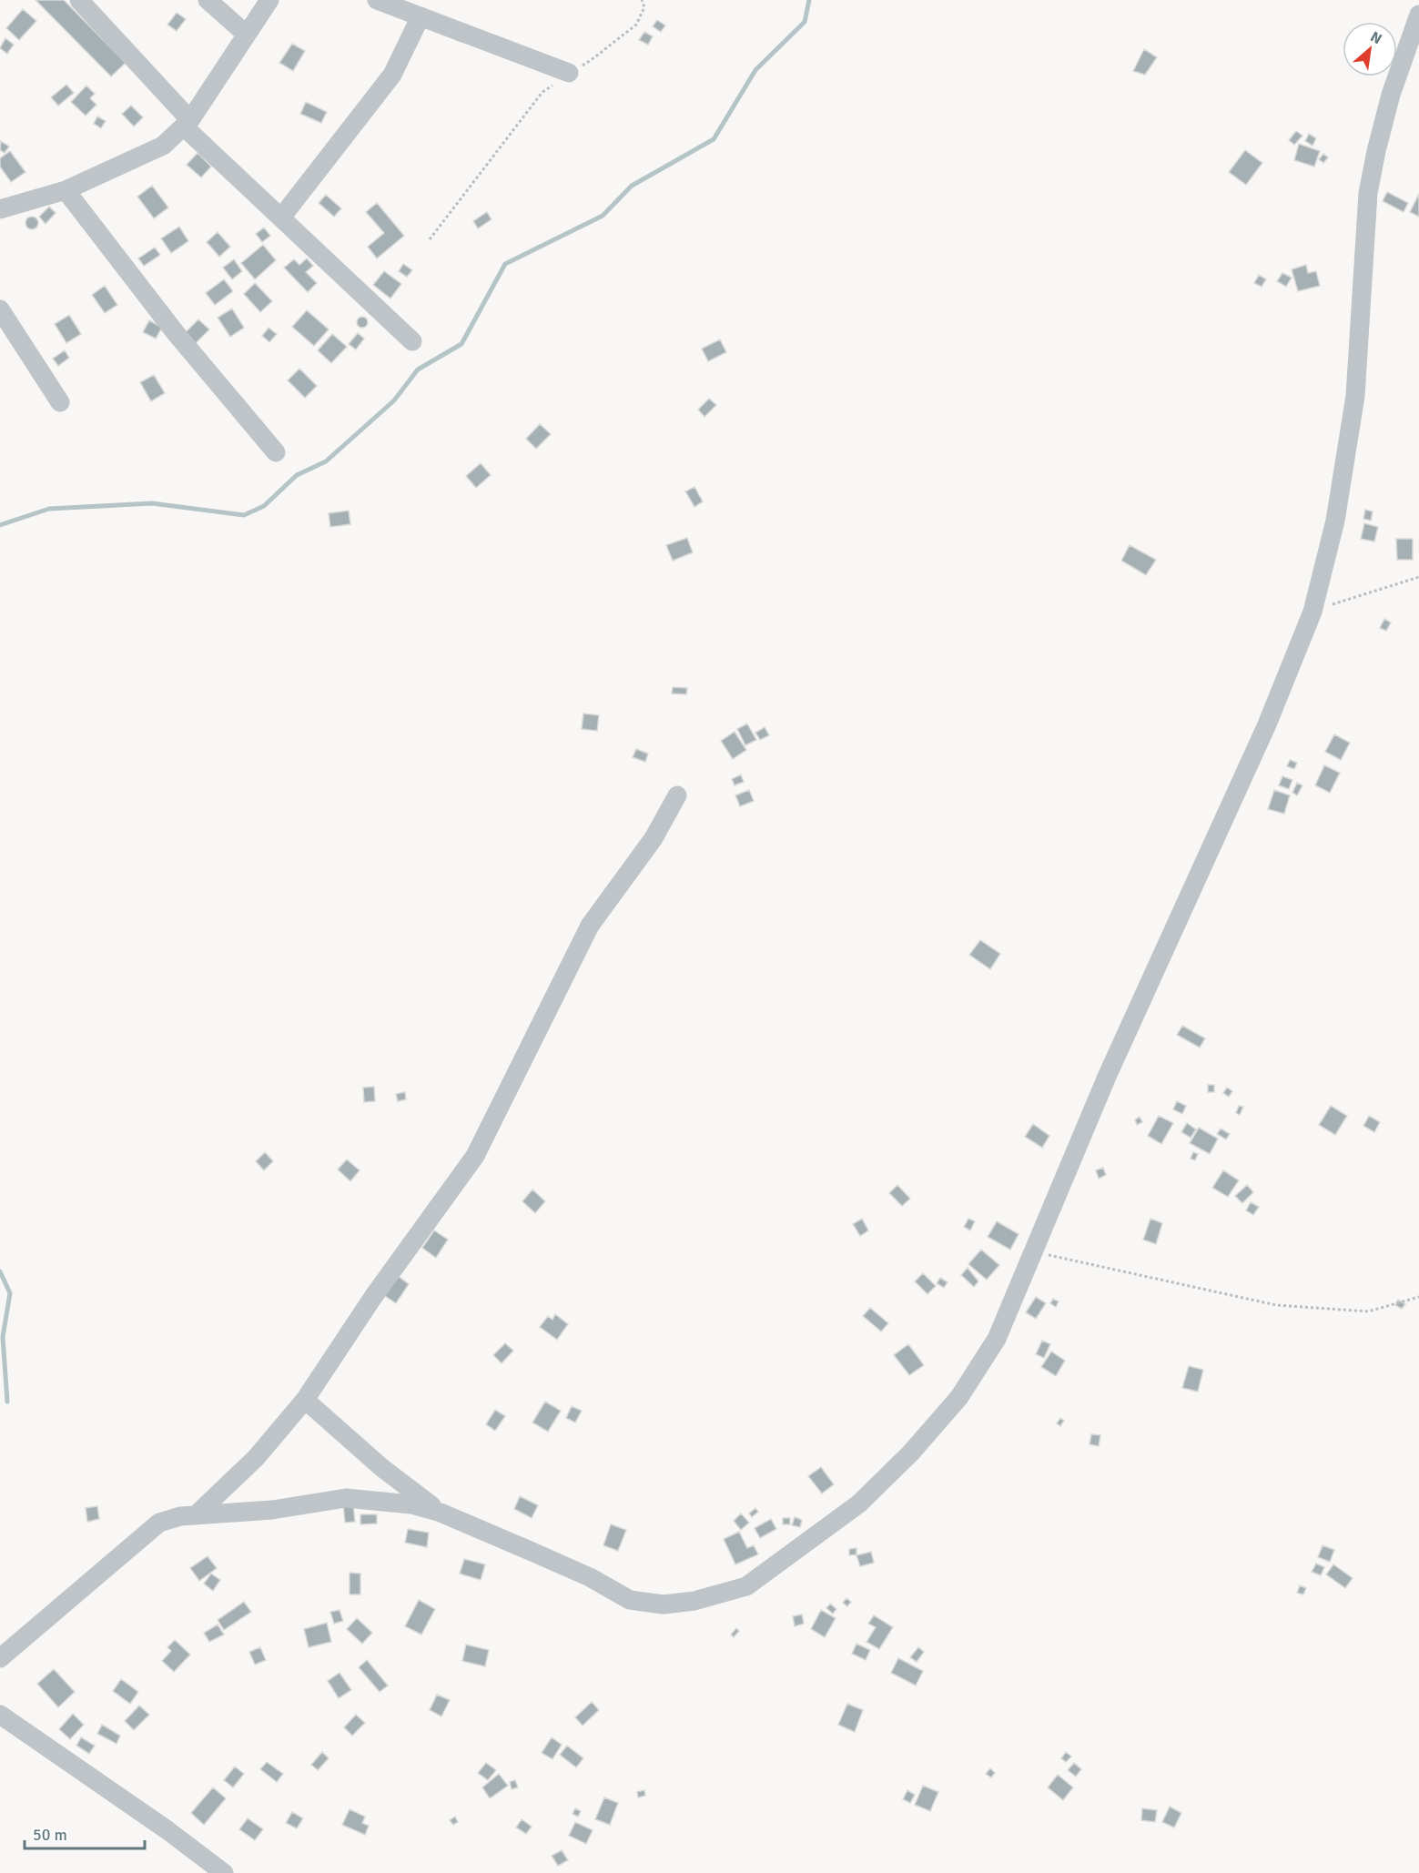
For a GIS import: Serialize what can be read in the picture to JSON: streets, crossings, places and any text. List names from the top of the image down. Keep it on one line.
{"scale_bar":"50 m","north":"top right"}
